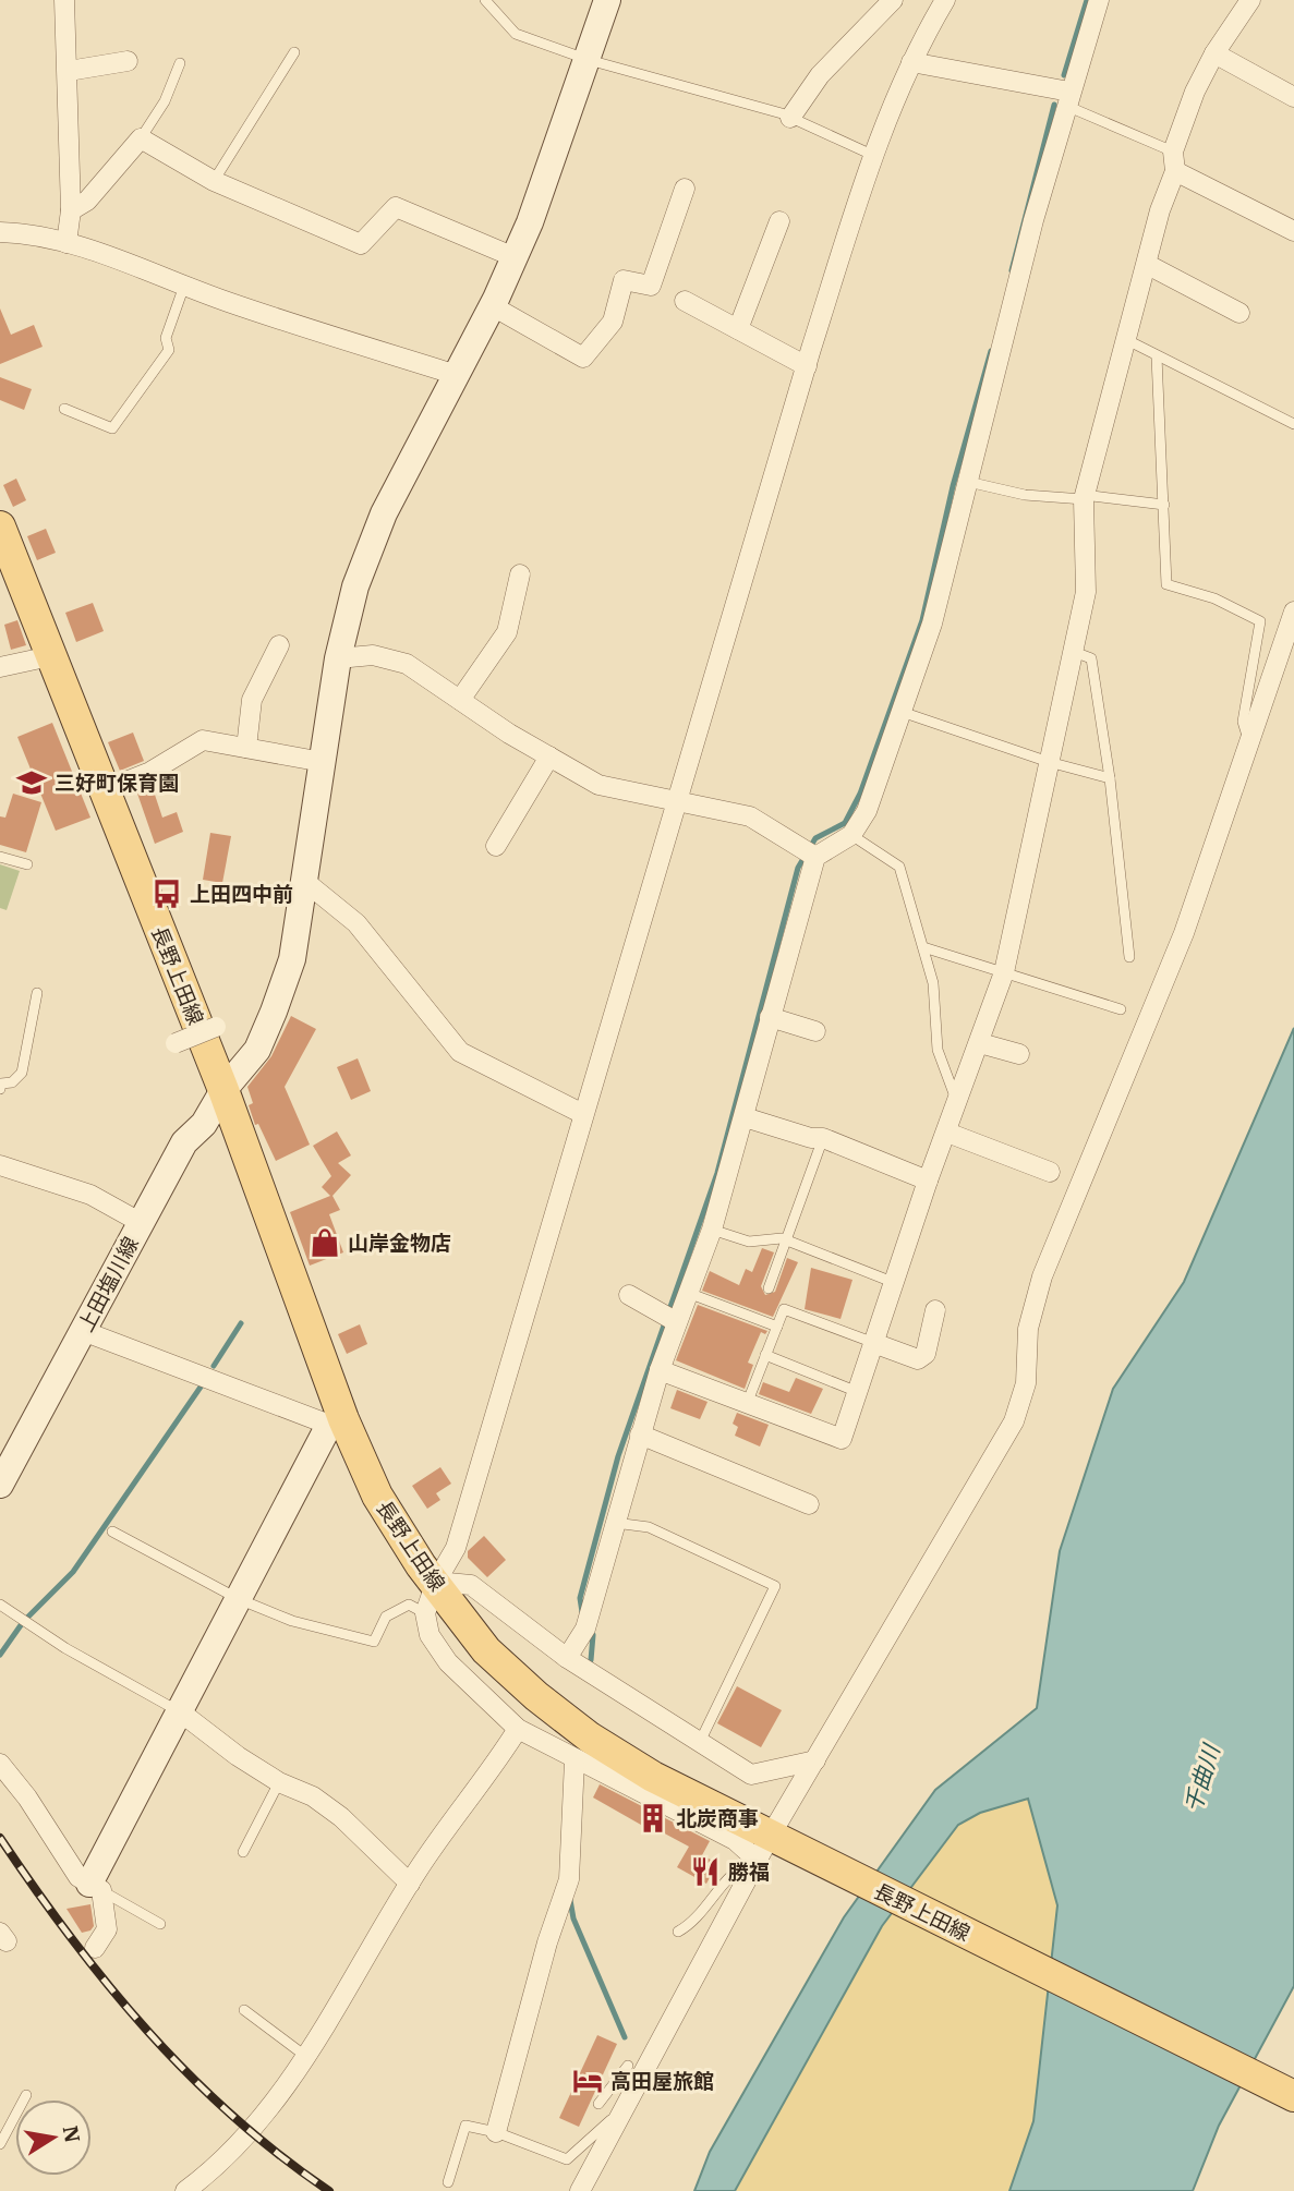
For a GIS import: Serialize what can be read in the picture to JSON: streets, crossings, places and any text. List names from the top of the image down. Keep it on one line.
{"streets":{"main road":["長野上田線"],"street":["上田塩川線"]},"crossings":[["長野上田線","上田塩川線"]],"water":["千曲川"],"places":{"school or university":["三好町保育園"],"bus stop":["上田四中前"],"shop":["山岸金物店"],"building":["北炭商事"],"restaurant":["勝福"],"hotel":["高田屋旅館"]},"north":"right"}
